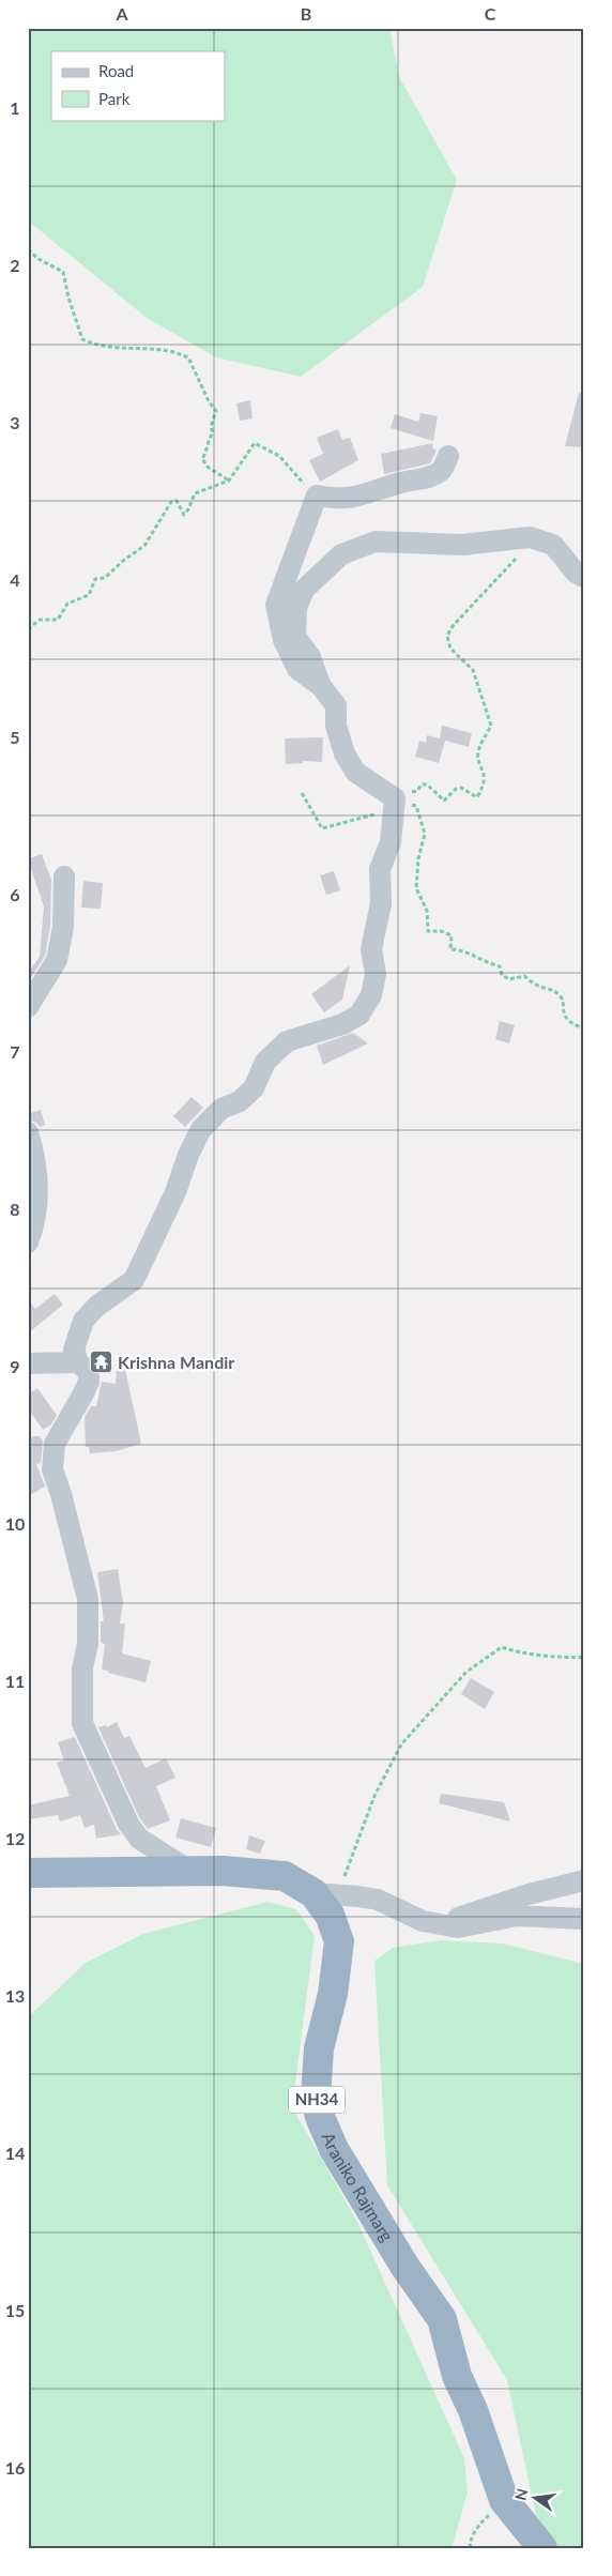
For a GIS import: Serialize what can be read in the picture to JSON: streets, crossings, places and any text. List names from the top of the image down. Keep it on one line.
{"streets":{"highway":["NH34","Araniko Rajmarg"]},"places":{"temple":["Krishna Mandir"]},"legend":["Road","Park"],"north":"left","grid":{"columns":["A","B","C"],"rows":["1","2","3","4","5","6","7","8","9","10","11","12","13","14","15","16"]}}
